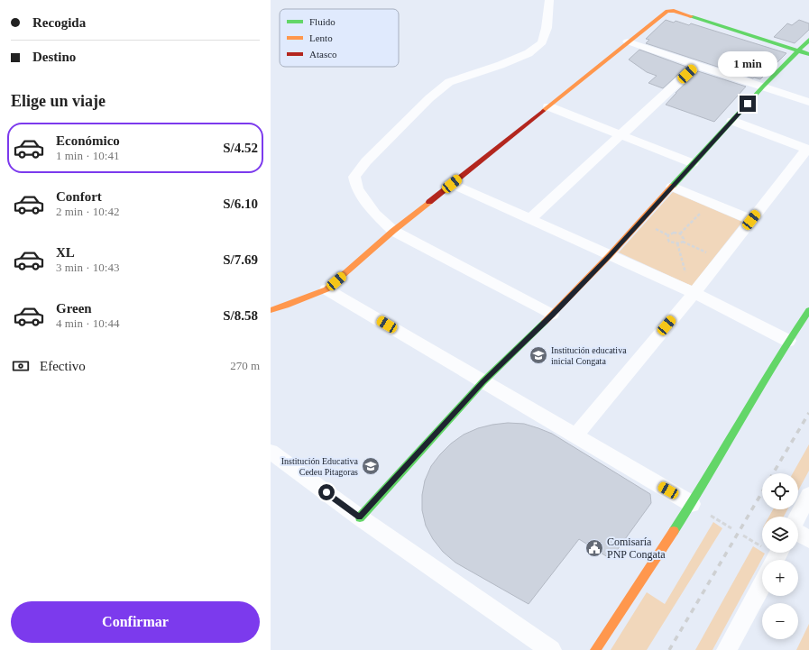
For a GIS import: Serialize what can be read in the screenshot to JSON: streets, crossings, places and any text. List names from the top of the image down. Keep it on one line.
{"places":{"school or university":["Institución educativa inicial Congata","Institución Educativa Cedeu Pitagoras"],"public building":["Comisaría PNP Congata"]},"legend":["Fluido","Lento","Atasco"],"page":{"banner":["Recogida","Destino"],"bubble":"1 min","heading":"Elige un viaje","list":[{"name":"Económico","note":"1 min · 10:41","value":"S/4.52"},{"name":"Confort","note":"2 min · 10:42","value":"S/6.10"},{"name":"XL","note":"3 min · 10:43","value":"S/7.69"},{"name":"Green","note":"4 min · 10:44","value":"S/8.58"}],"pay":["Efectivo","270 m"],"map_buttons":["+","−"],"buttons":"Confirmar"}}
